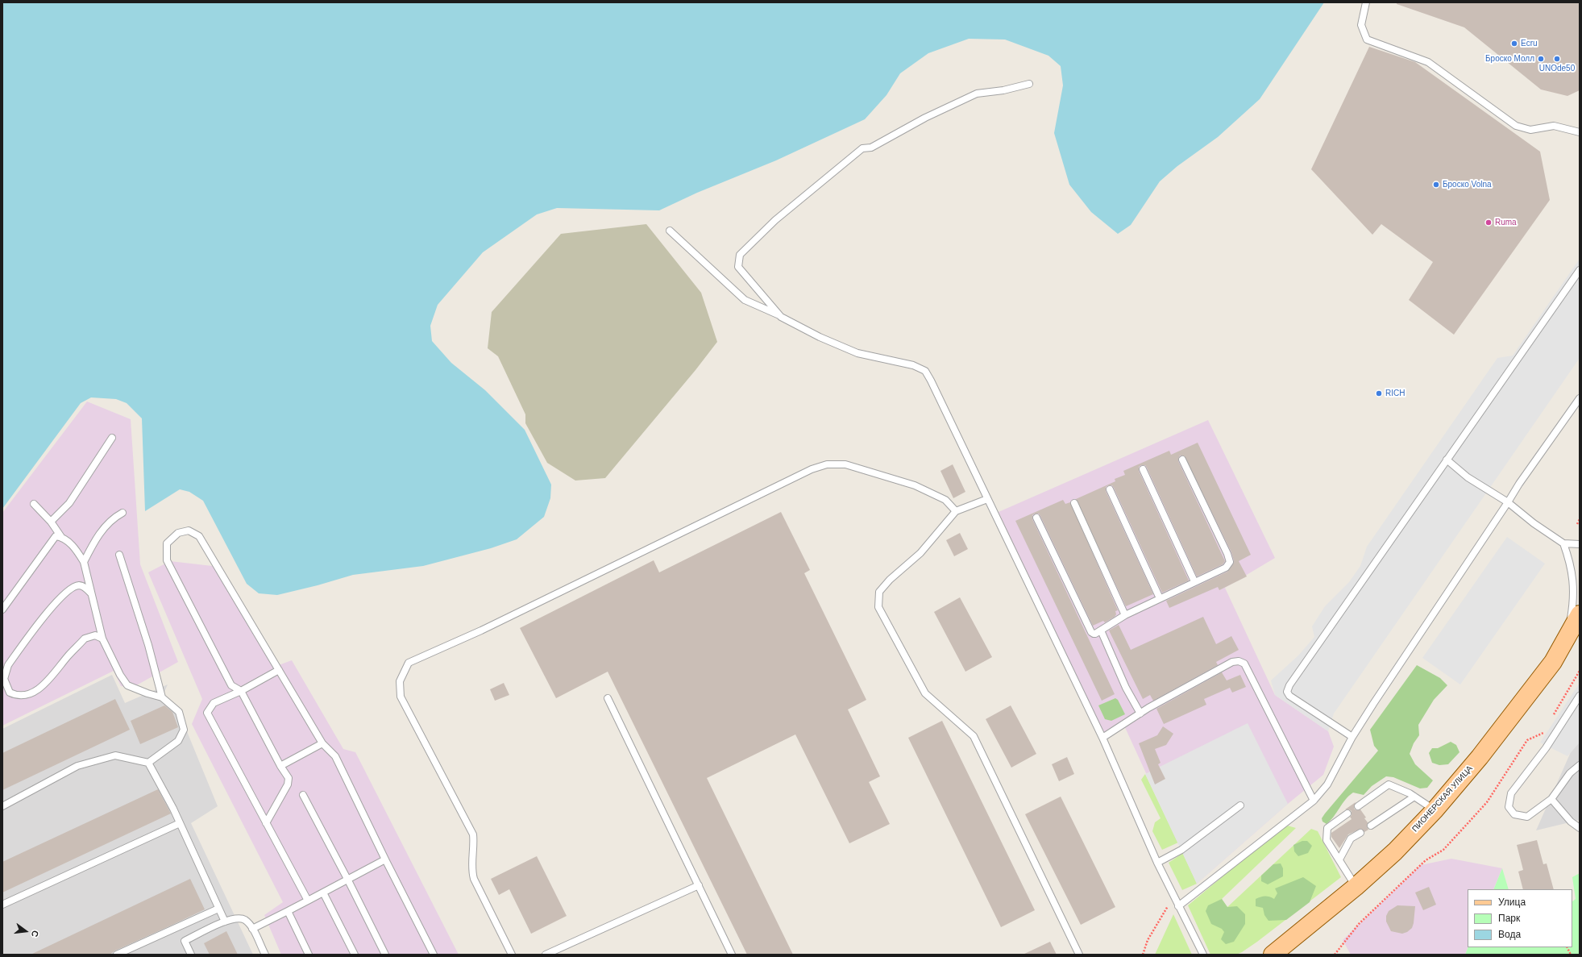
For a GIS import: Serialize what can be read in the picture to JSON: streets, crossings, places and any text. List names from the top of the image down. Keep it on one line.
{"streets":{"main road":["ПИОНЕРСКАЯ УЛИЦА"]},"places":["Ecru","Броско Молл","UNOde50","Броско Volna","Ruma","RICH"],"legend":["Улица","Парк","Вода"],"north":"right"}
